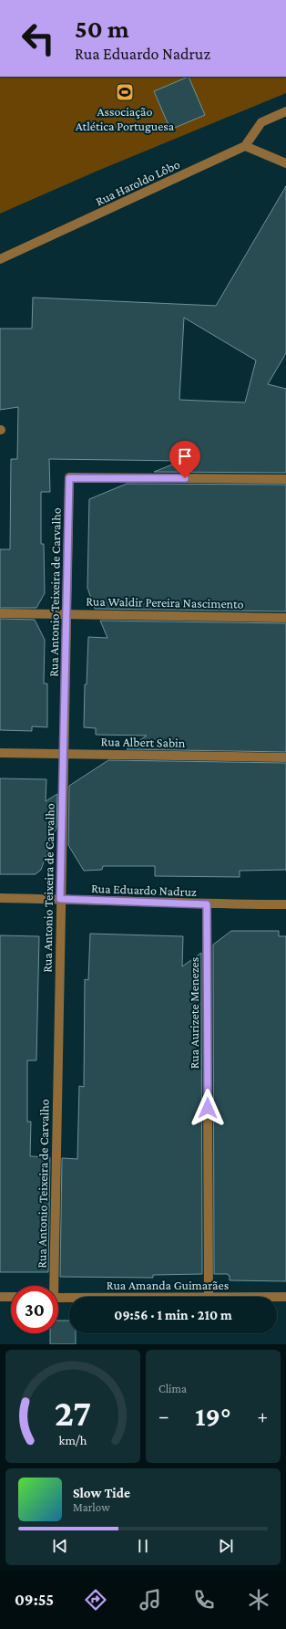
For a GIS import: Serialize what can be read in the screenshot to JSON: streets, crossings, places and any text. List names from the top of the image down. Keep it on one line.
{"streets":{"street":["Rua Haroldo Lôbo","Rua Antonio Teixeira de Carvalho","Rua Waldir Pereira Nascimento","Rua Albert Sabin","Rua Eduardo Nadruz","Rua Aurizete Menezes","Rua Amanda Guimarães"]},"crossings":[["Rua Antonio Teixeira de Carvalho","Rua Waldir Pereira Nascimento"],["Rua Antonio Teixeira de Carvalho","Rua Albert Sabin"],["Rua Antonio Teixeira de Carvalho","Rua Eduardo Nadruz"],["Rua Eduardo Nadruz","Rua Aurizete Menezes"]],"places":{"sports":["Associação Atlética Portuguesa"]},"page":{"turn":["50 m","Rua Eduardo Nadruz"],"limit":"30","trip":"09:56 · 1 min · 210 m","tile":"Clima","heat":["−","19°","+"],"song":["Slow Tide","Marlow"],"tabs":"09:55","gauge":["27","km/h"]}}
